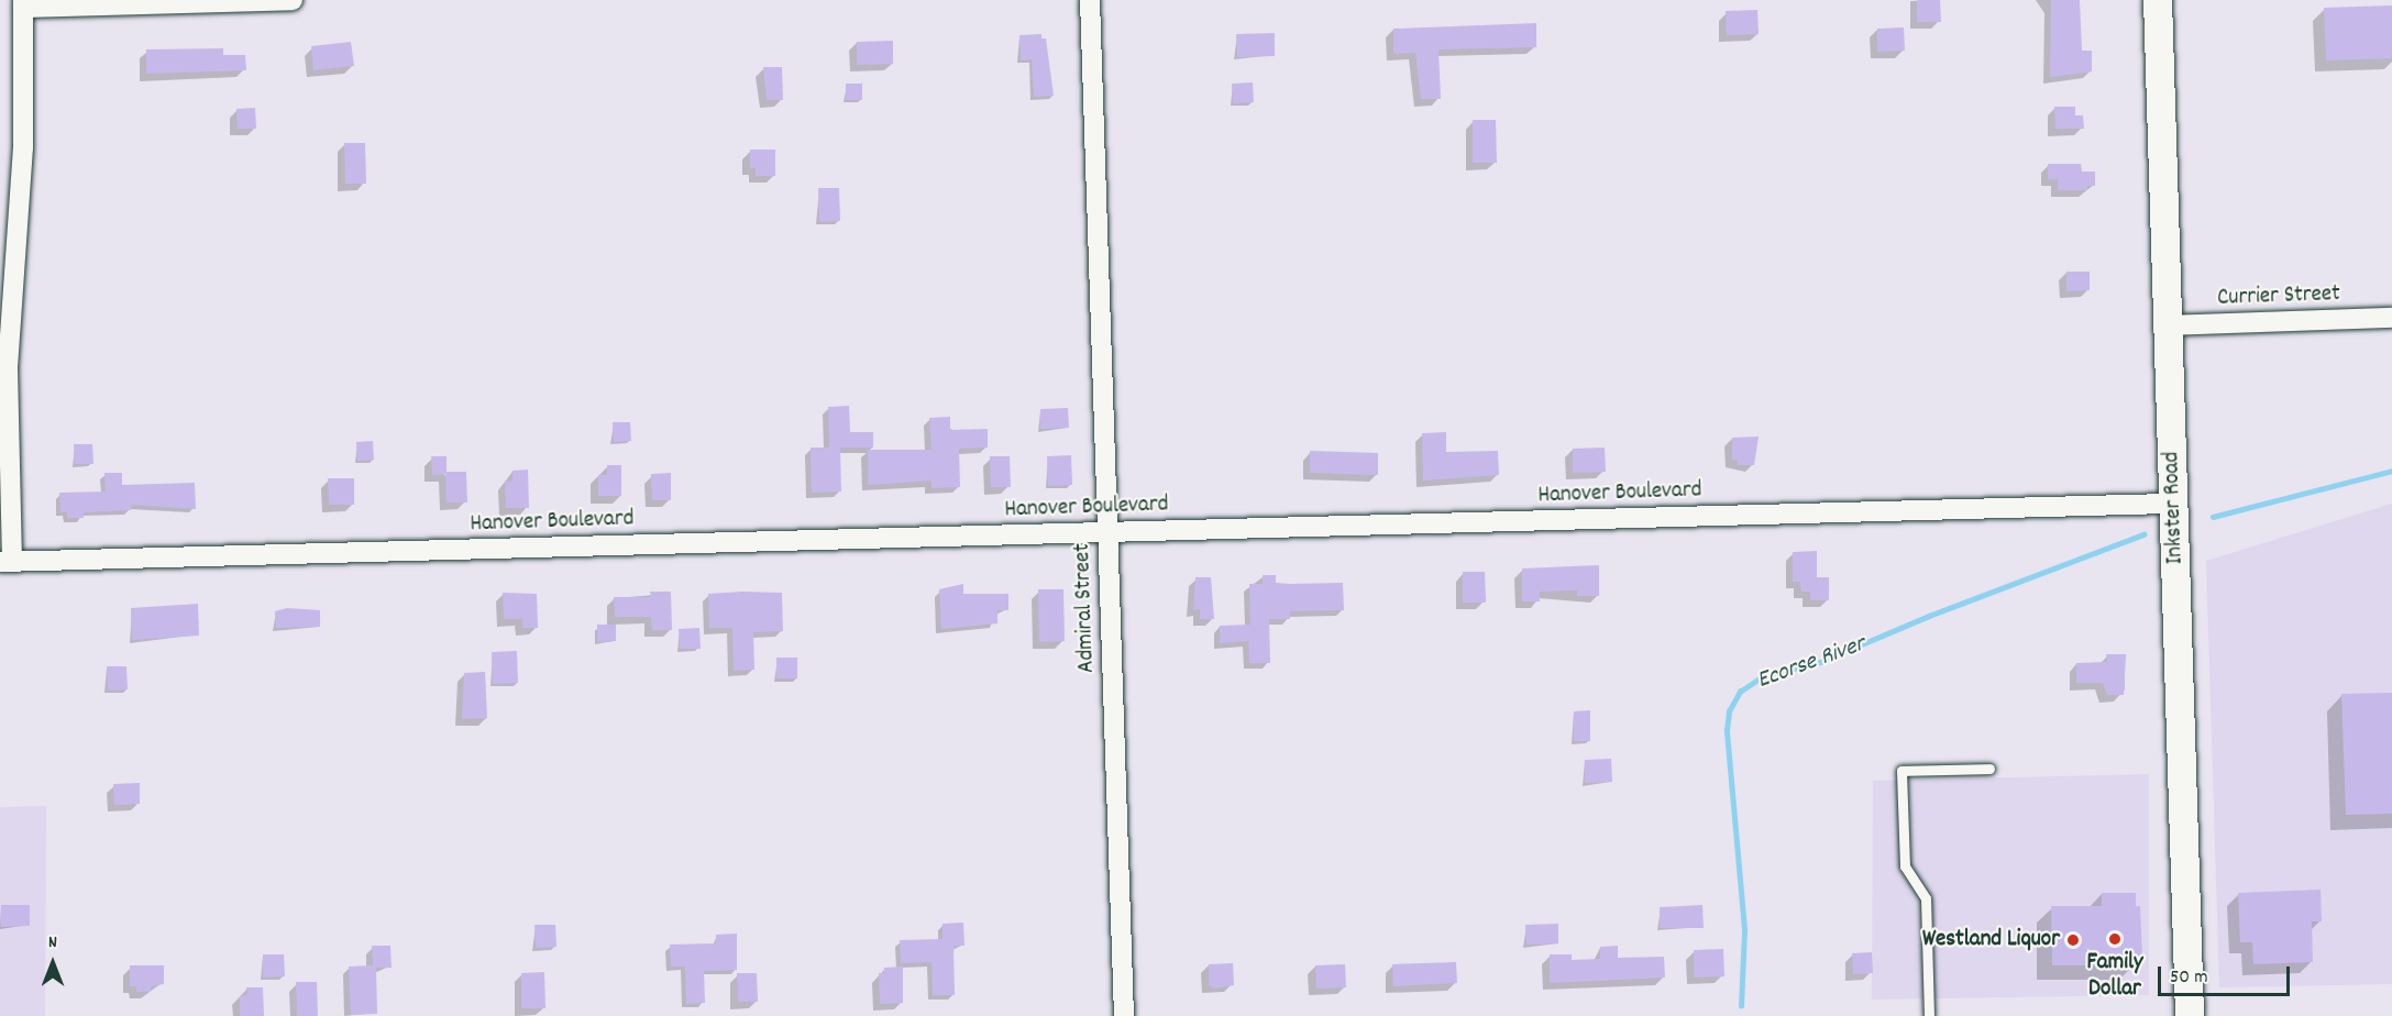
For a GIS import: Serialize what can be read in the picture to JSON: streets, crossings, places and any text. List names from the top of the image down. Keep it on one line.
{"streets":{"main road":["Inkster Road"],"street":["Currier Street","Hanover Boulevard","Admiral Street"]},"crossings":[["Currier Street","Inkster Road"],["Hanover Boulevard","Inkster Road"],["Hanover Boulevard","Admiral Street"]],"water":["Ecorse River"],"places":["Family Dollar","Westland Liquor"],"scale_bar":"50 m","north":"top"}
